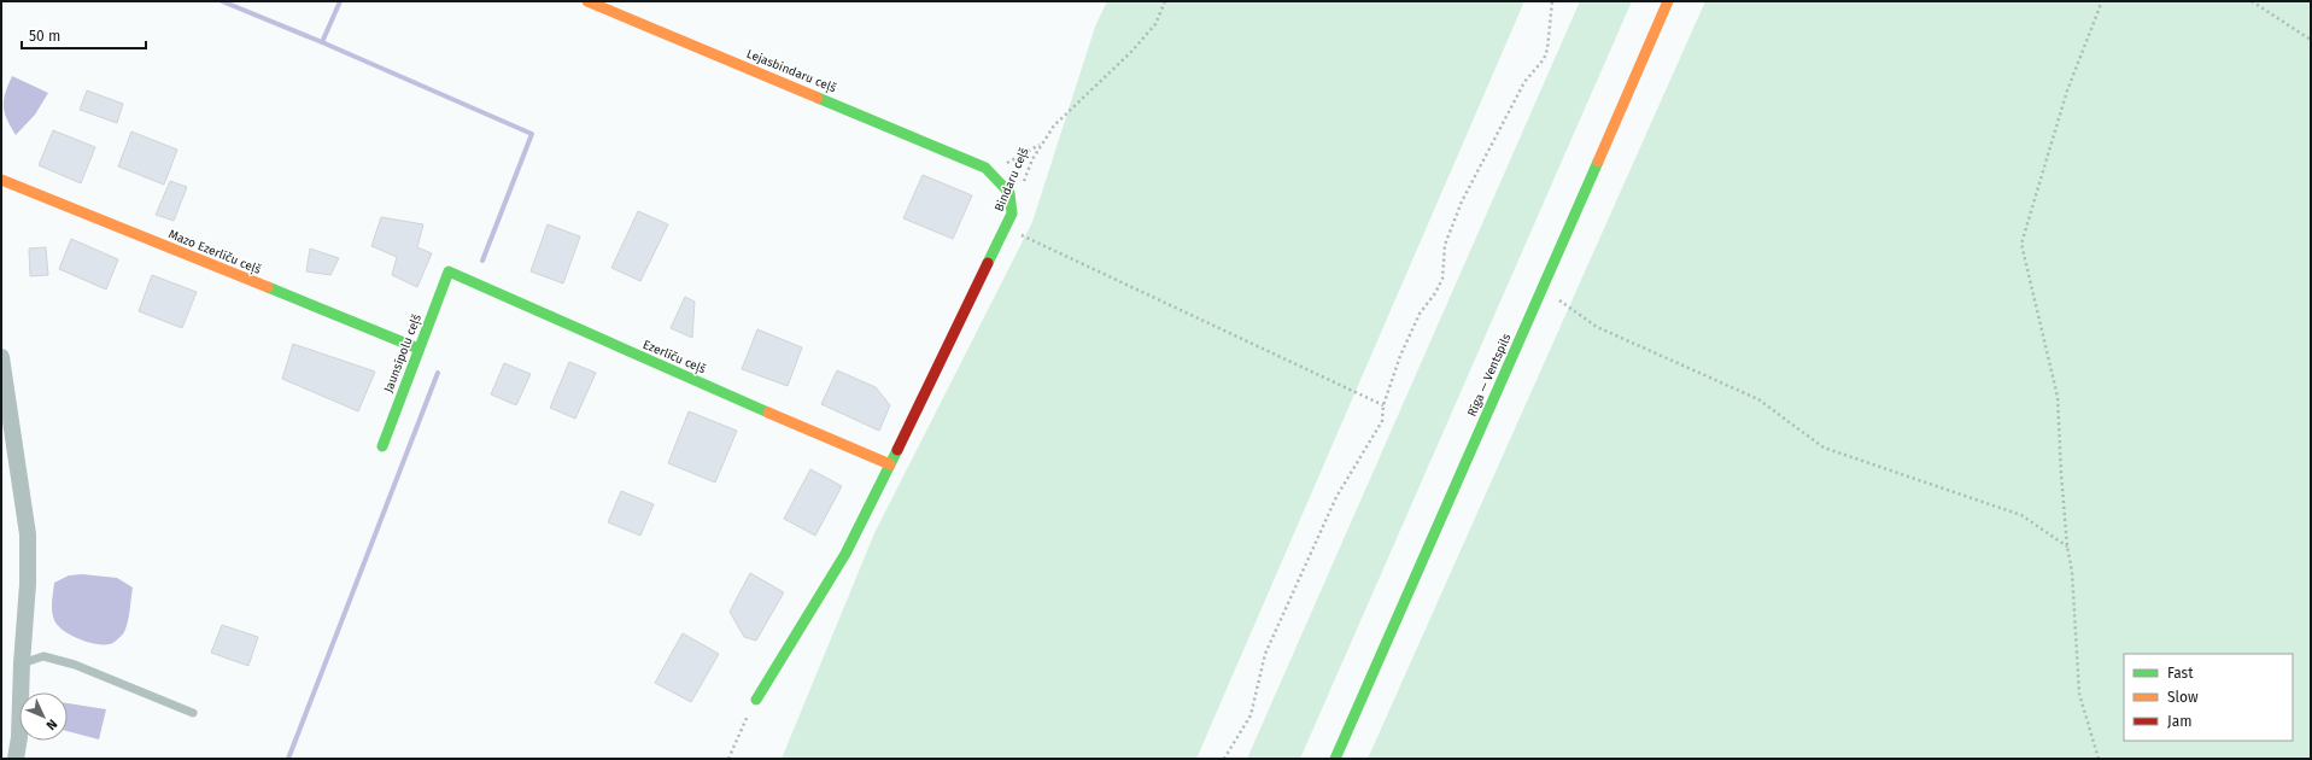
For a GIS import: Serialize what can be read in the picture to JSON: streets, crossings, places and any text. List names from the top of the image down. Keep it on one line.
{"streets":{"main road":["Lejasbindaru ceļš","Bindaru ceļš","Mazo Ezerlīču ceļš","Jaunsīpolu ceļš","Ezerlīču ceļš","Rīga — Ventspils"]},"crossings":[["Lejasbindaru ceļš","Bindaru ceļš"],["Bindaru ceļš","Ezerlīču ceļš"],["Mazo Ezerlīču ceļš","Jaunsīpolu ceļš"],["Jaunsīpolu ceļš","Ezerlīču ceļš"]],"legend":["Fast","Slow","Jam"],"scale_bar":"50 m","north":"bottom right"}
